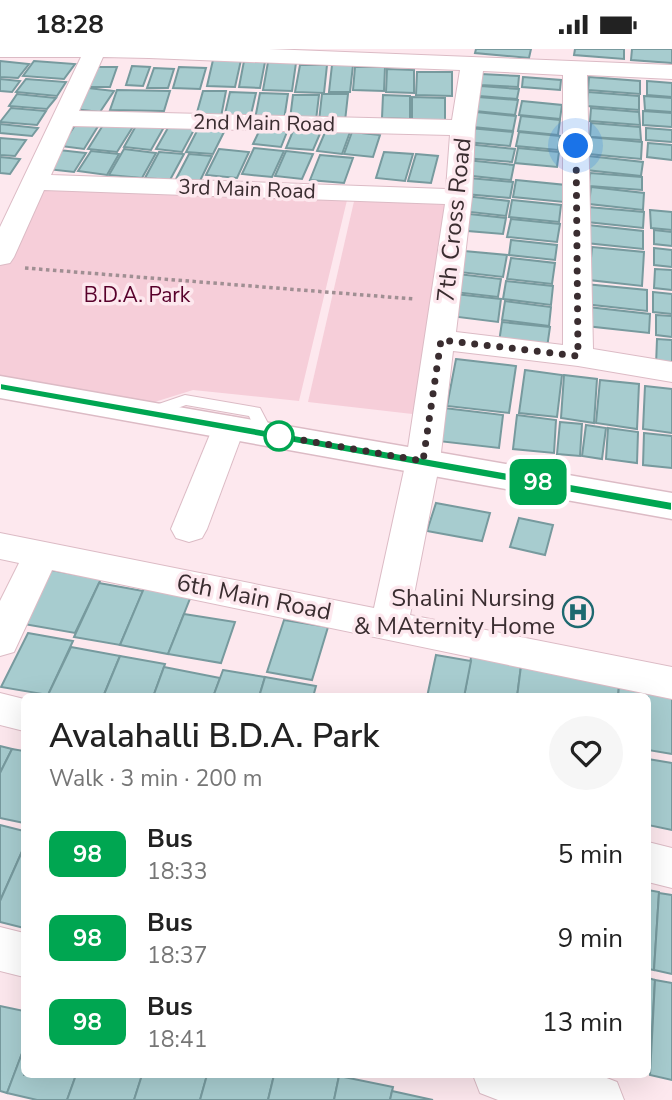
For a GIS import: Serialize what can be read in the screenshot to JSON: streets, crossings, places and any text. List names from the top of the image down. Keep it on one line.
{"streets":{"street":["2nd Main Road","3rd Main Road","7th Cross Road","6th Main Road"]},"crossings":[["2nd Main Road","7th Cross Road"],["3rd Main Road","7th Cross Road"],["7th Cross Road","6th Main Road"]],"parks":["B.D.A. Park"],"places":{"hospital":["Shalini Nursing & MAternity Home"]},"lines":["bus line 98"],"page":{"status":"18:28","on_map":"98","heading":["Avalahalli B.D.A. Park","Walk · 3 min · 200 m"],"list":[{"mark":"98","name":"Bus","note":"18:33","value":"5 min"},{"mark":"98","name":"Bus","note":"18:37","value":"9 min"},{"mark":"98","name":"Bus","note":"18:41","value":"13 min"}]}}
